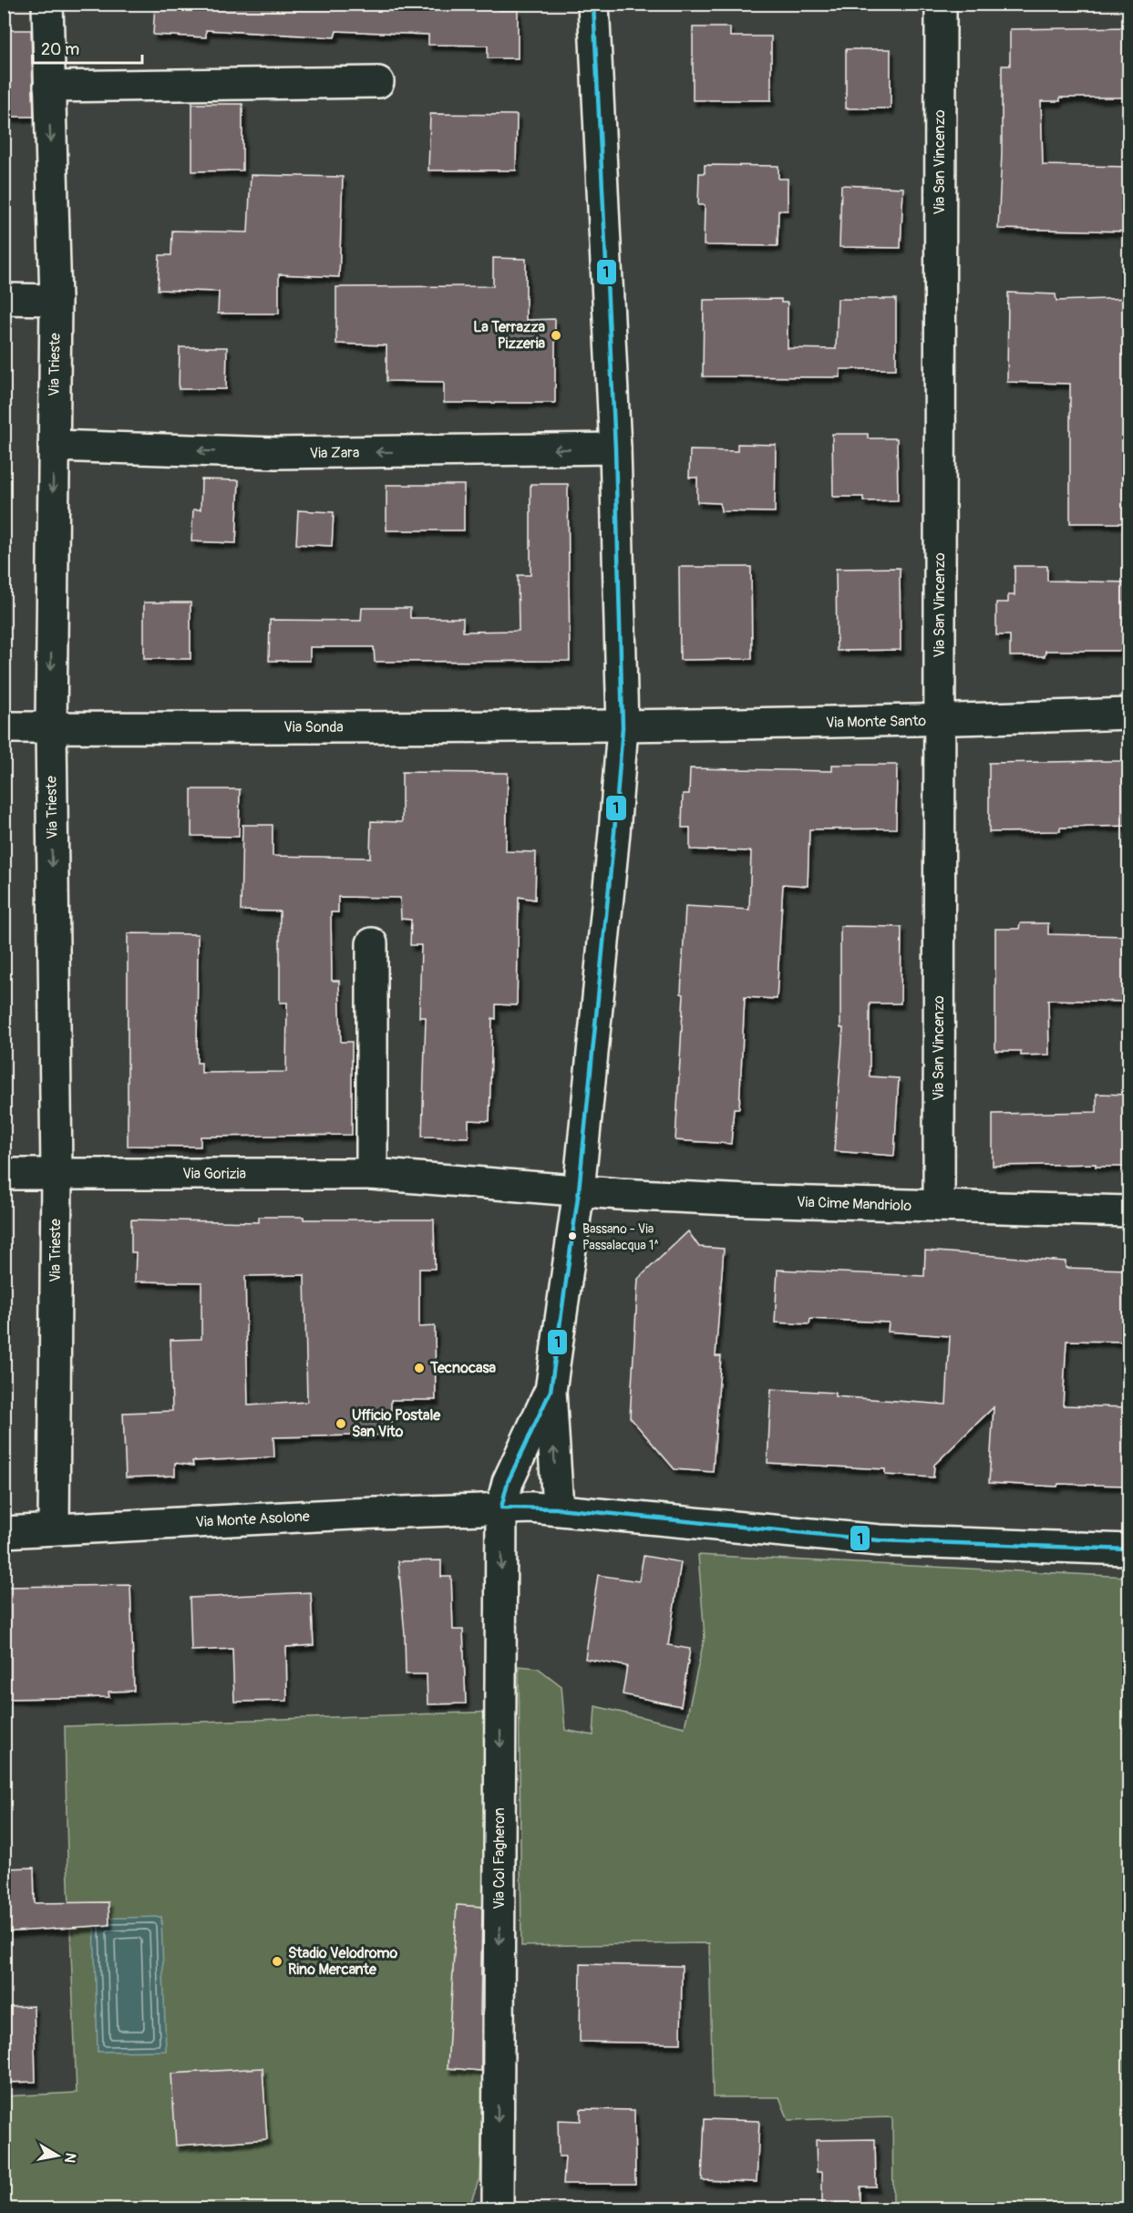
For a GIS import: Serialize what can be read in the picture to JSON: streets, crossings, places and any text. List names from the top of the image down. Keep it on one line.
{"streets":{"street":["Via San Vincenzo","Via Trieste","Via Zara","Via Monte Santo","Via Sonda","Via Gorizia","Via Cime Mandriolo","Via Monte Asolone","Via Col Fagheron"]},"crossings":[["Via San Vincenzo","Via Monte Santo"],["Via San Vincenzo","Via Cime Mandriolo"],["Via Trieste","Via Zara"],["Via Trieste","Via Sonda"],["Via Trieste","Via Gorizia"],["Via Trieste","Via Monte Asolone"],["Via Monte Santo","Via Sonda"],["Via Gorizia","Via Cime Mandriolo"],["Via Monte Asolone","Via Col Fagheron"]],"one_way":["Via Trieste","Via Zara","Via Col Fagheron"],"places":["La Terrazza Pizzeria","Bassano - Via Passalacqua 1^","Tecnocasa","Ufficio Postale San Vito","Stadio Velodromo Rino Mercante"],"lines":["transit line 1"],"scale_bar":"20 m","north":"right"}
